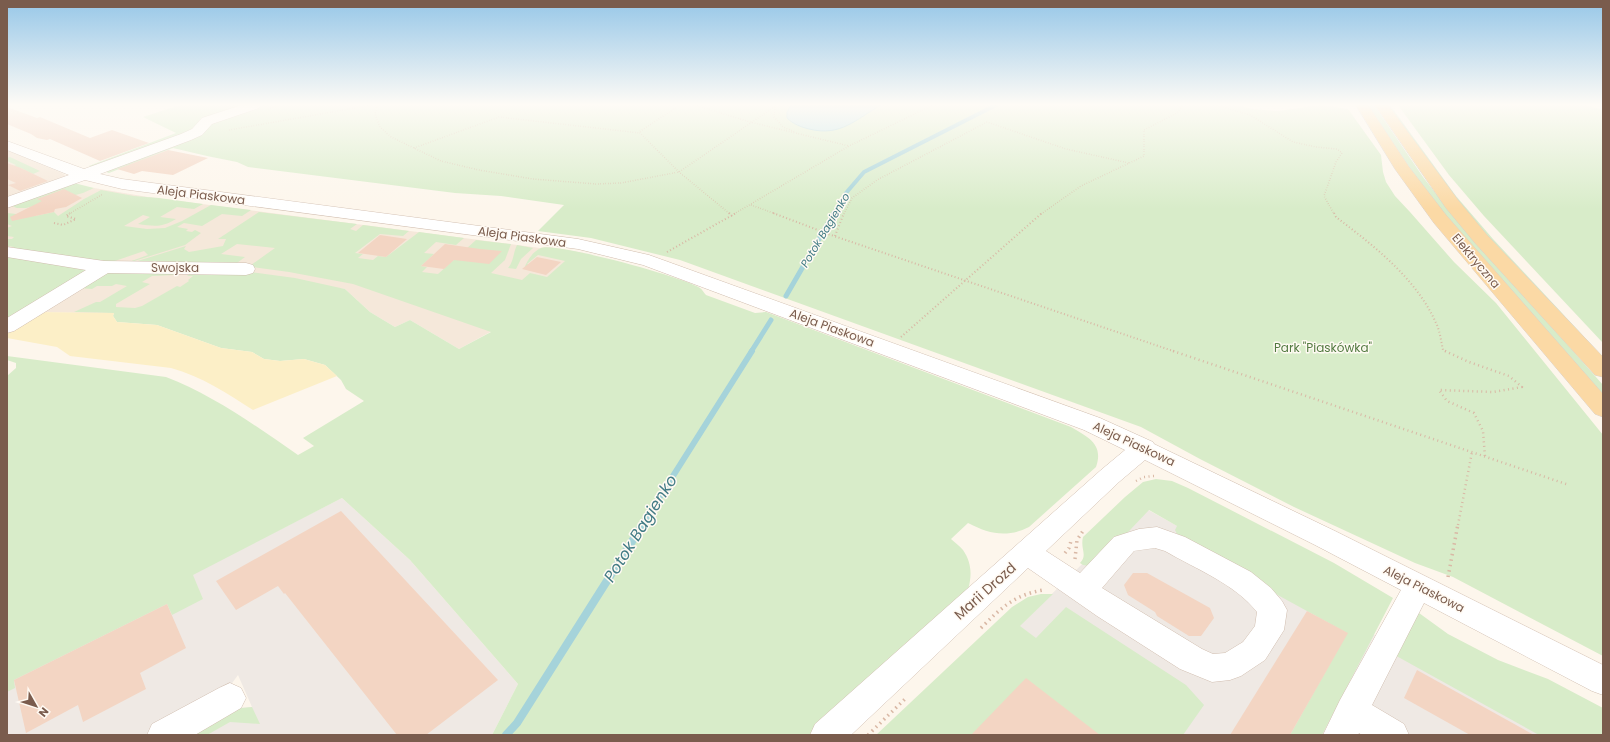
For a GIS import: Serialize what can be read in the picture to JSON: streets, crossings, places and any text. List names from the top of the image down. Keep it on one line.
{"streets":{"main road":["Elektryczna"],"street":["Aleja Piaskowa","Swojska","Marii Drozd"]},"crossings":[["Aleja Piaskowa","Marii Drozd"]],"water":["Potok Bagienko"],"parks":["Park \"Piaskówka\""],"north":"bottom right"}
